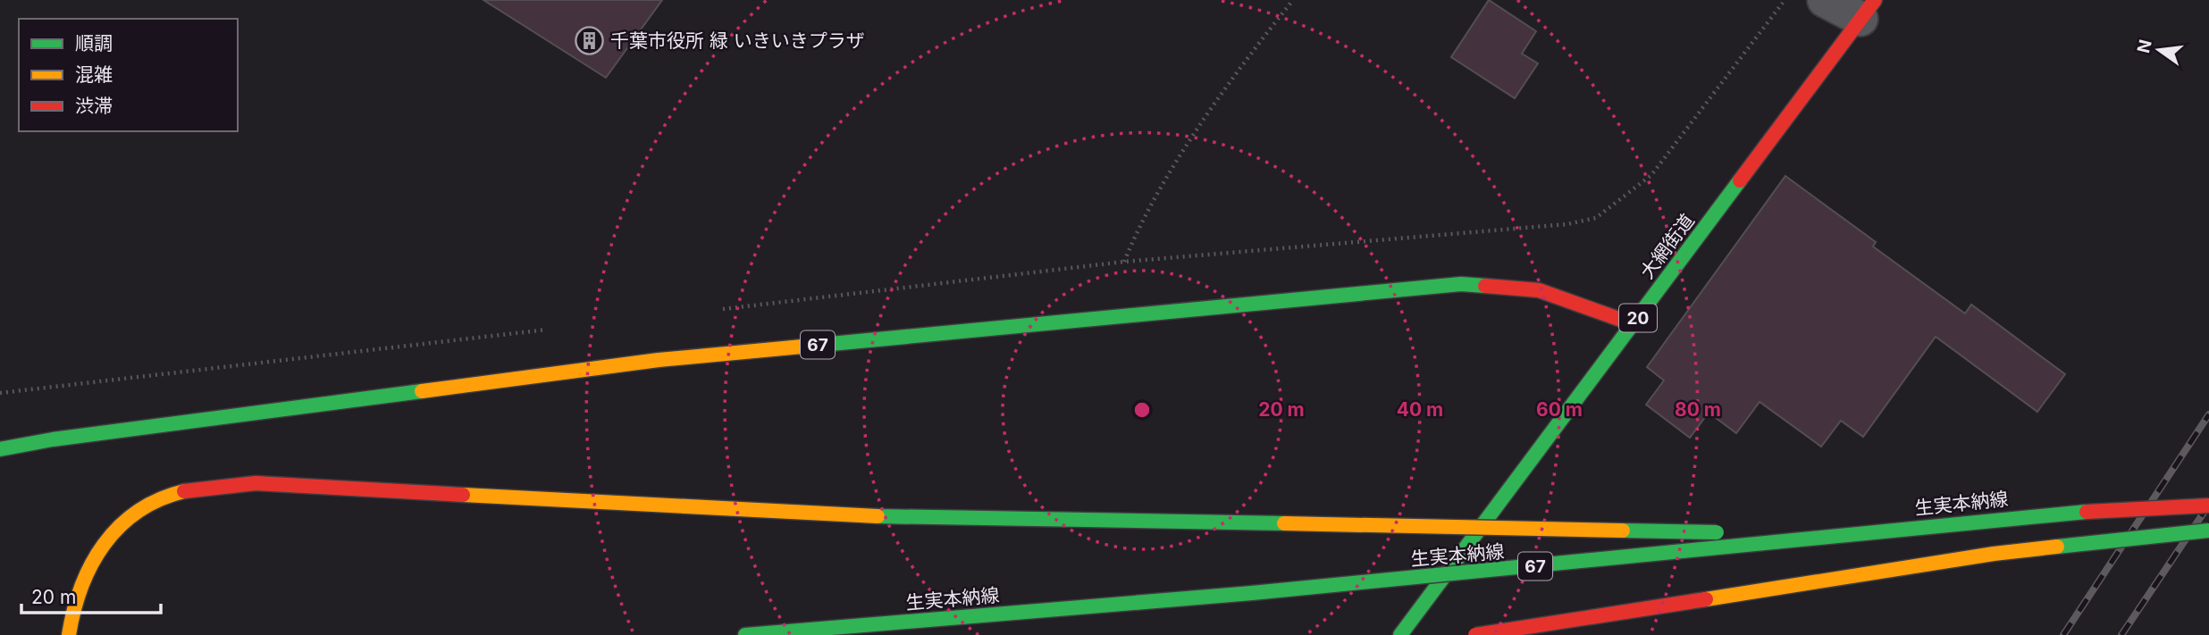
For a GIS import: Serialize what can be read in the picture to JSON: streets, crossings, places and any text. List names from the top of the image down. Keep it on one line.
{"streets":{"main road":["大網街道","20","67","生実本納線"]},"crossings":[["大網街道","67"]],"places":{"building":["千葉市役所 緑 いきいきプラザ"]},"legend":["順調","混雑","渋滞"],"scale_bar":"20 m","north":"left","rings":["20 m","40 m","60 m","80 m"]}
